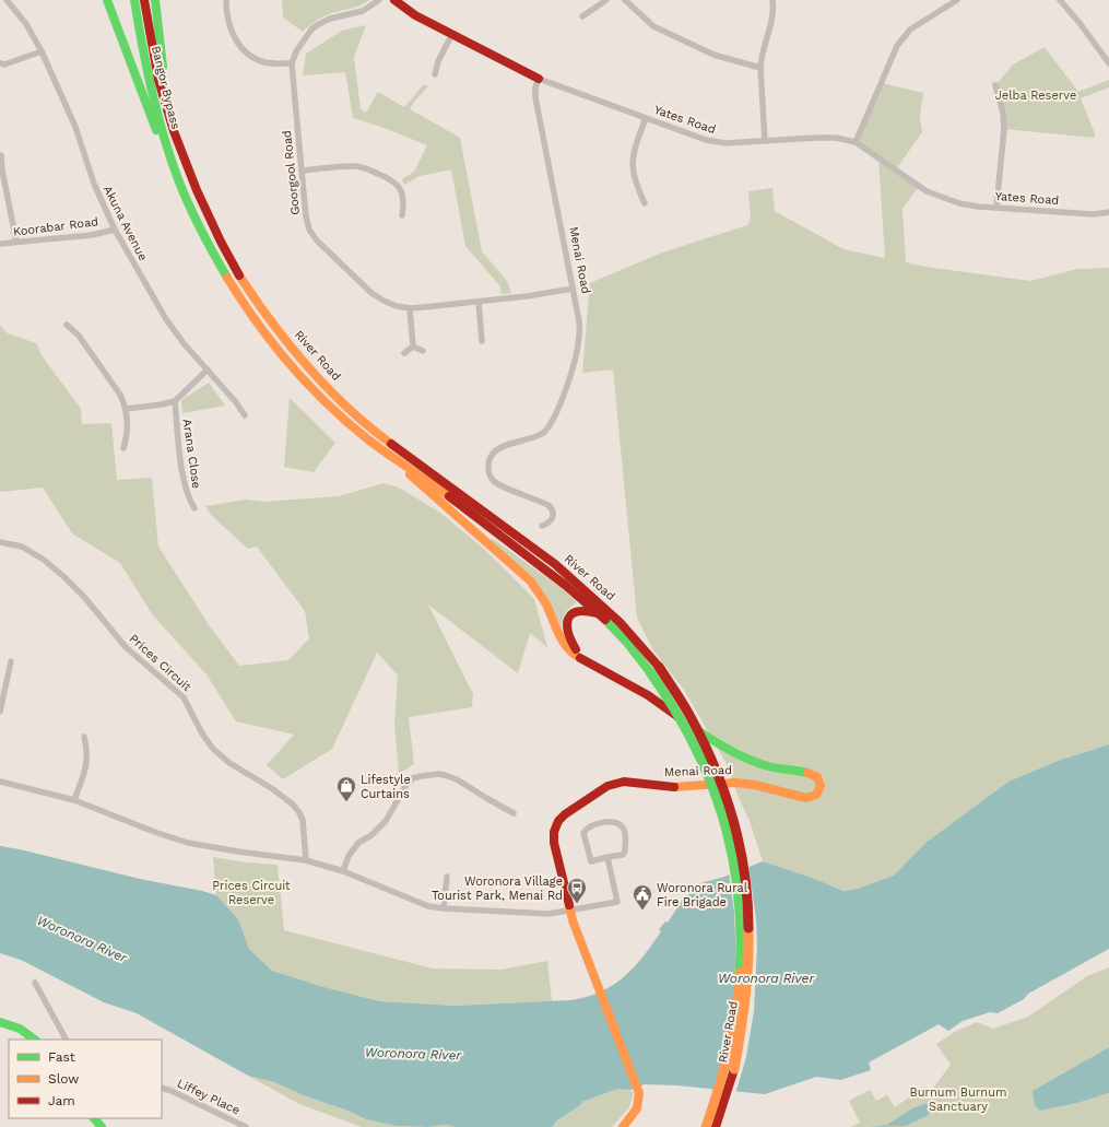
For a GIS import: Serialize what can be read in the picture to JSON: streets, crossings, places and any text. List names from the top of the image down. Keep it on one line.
{"streets":{"main road":["Bangor Bypass","Menai Road","River Road"],"street":["Yates Road","Goorgool Road","Akuna Avenue","Koorabar Road","Arana Close","Prices Circuit","Liffey Place"]},"crossings":[["Bangor Bypass","River Road"],["Yates Road","Menai Road"],["Goorgool Road","Menai Road"],["Akuna Avenue","Koorabar Road"]],"water":["Woronora River"],"parks":["Jelba Reserve","Prices Circuit Reserve","Burnum Burnum Sanctuary"],"places":{"shop":["Lifestyle Curtains"],"bus stop":["Woronora Village Tourist Park, Menai Rd"],"public building":["Woronora Rural Fire Brigade"]},"legend":["Fast","Slow","Jam"]}
